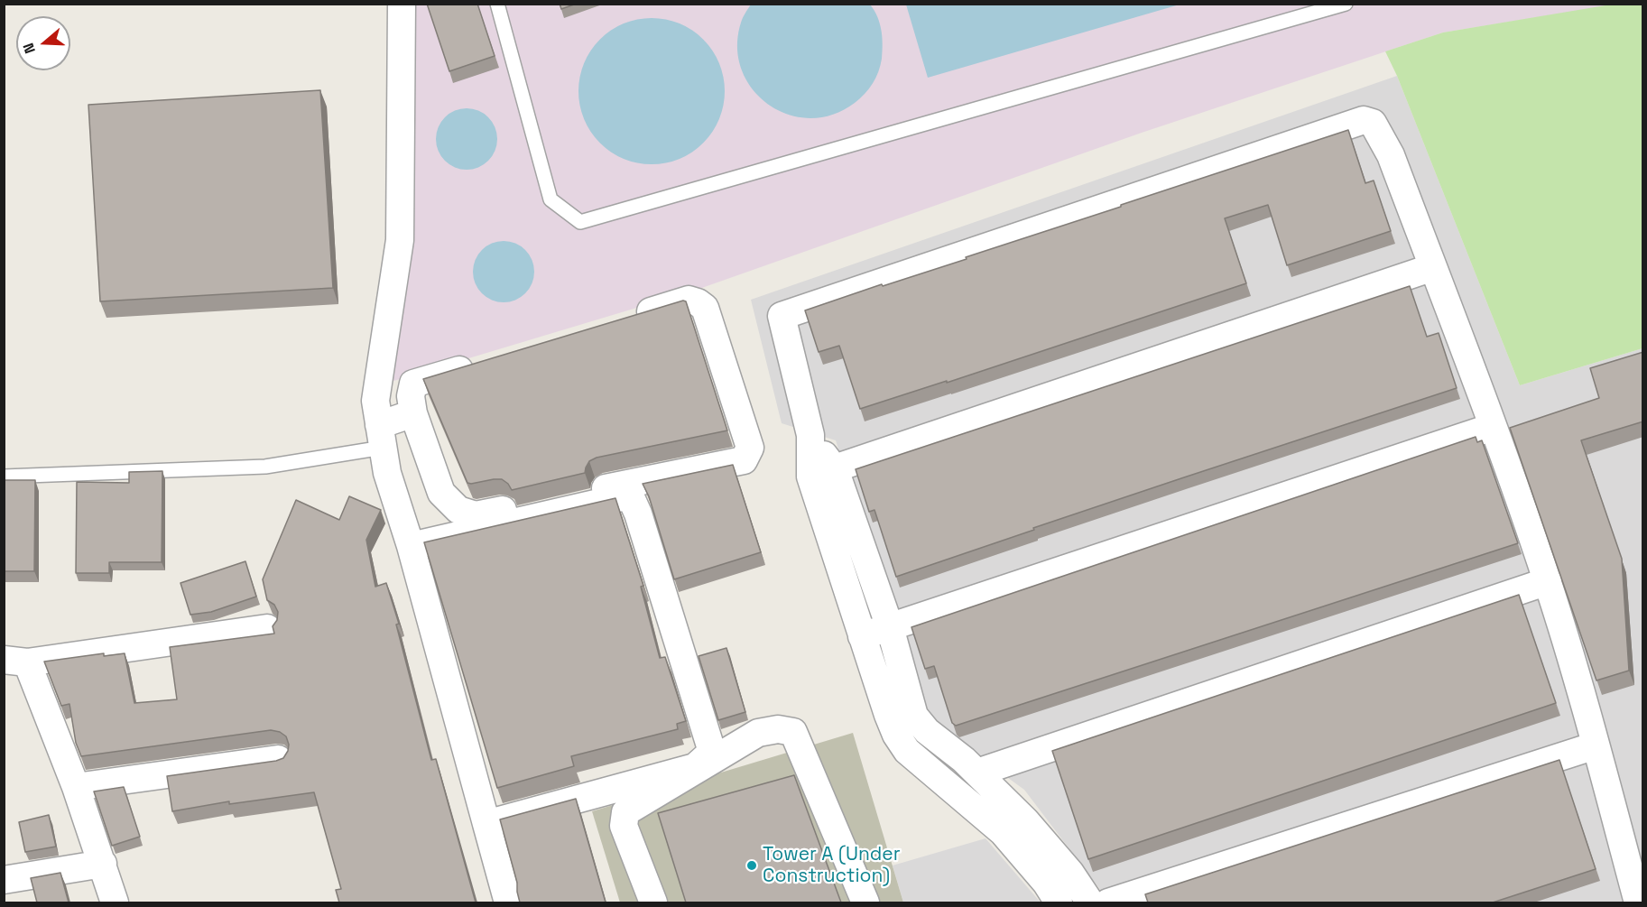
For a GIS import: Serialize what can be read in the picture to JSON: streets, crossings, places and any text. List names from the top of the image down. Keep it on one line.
{"places":["Tower A (Under Construction)"],"north":"left"}
